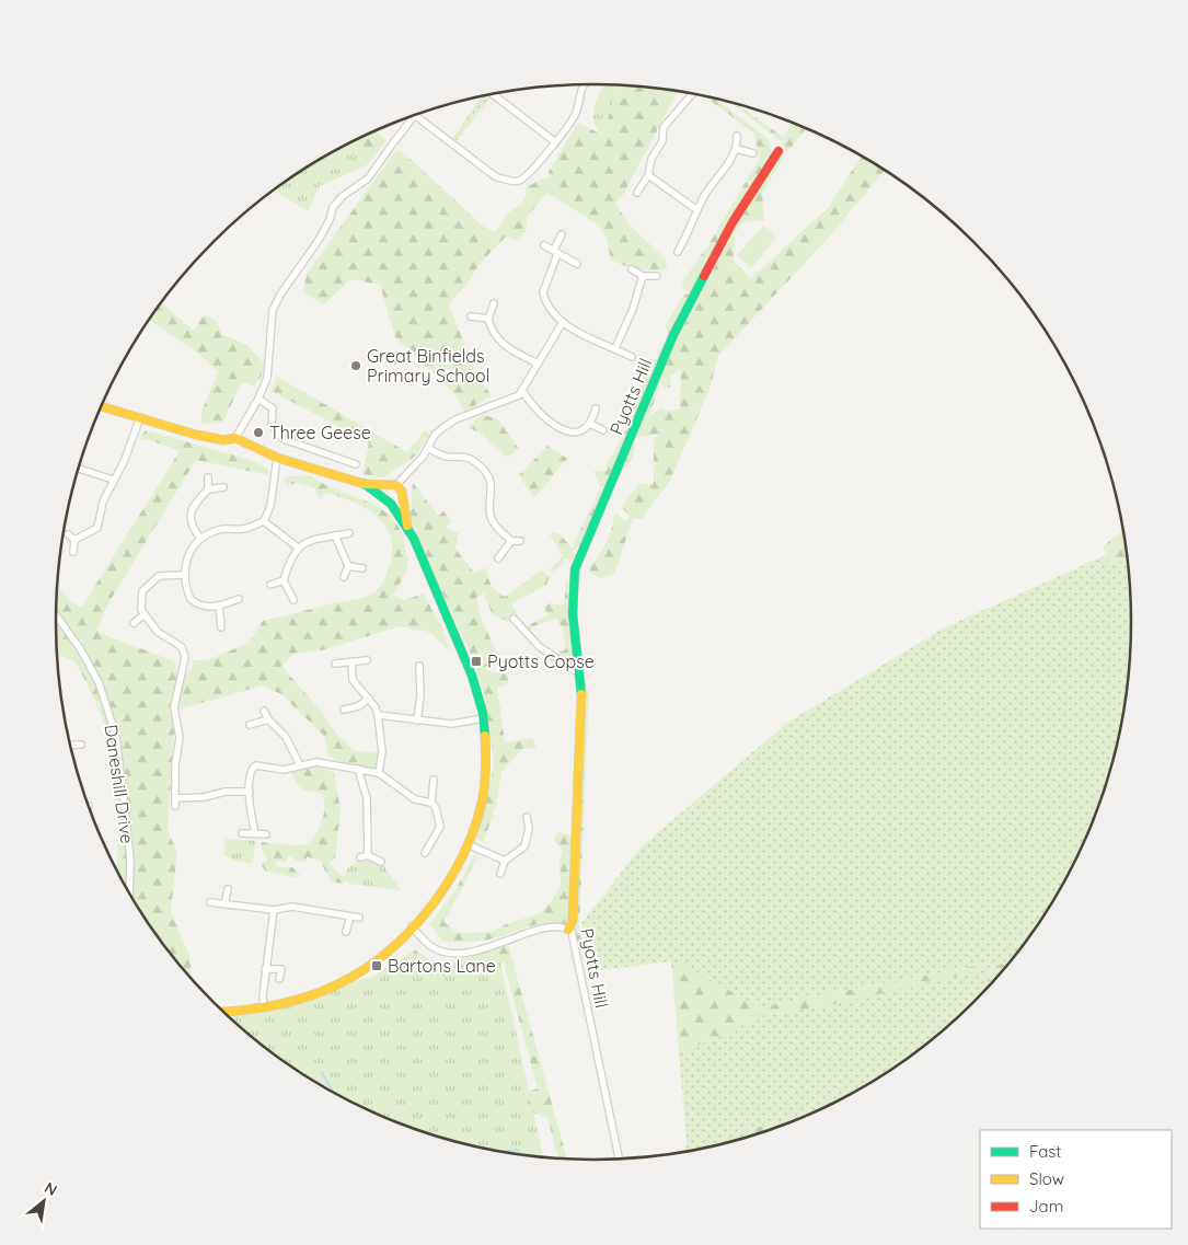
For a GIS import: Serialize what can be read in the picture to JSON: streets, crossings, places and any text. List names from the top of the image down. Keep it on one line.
{"streets":{"street":["Pyotts Hill","Daneshill Drive"]},"places":{"other":["Great Binfields Primary School","Three Geese"],"transit":["Pyotts Copse","Bartons Lane"]},"legend":["Fast","Slow","Jam"],"north":"top right"}
